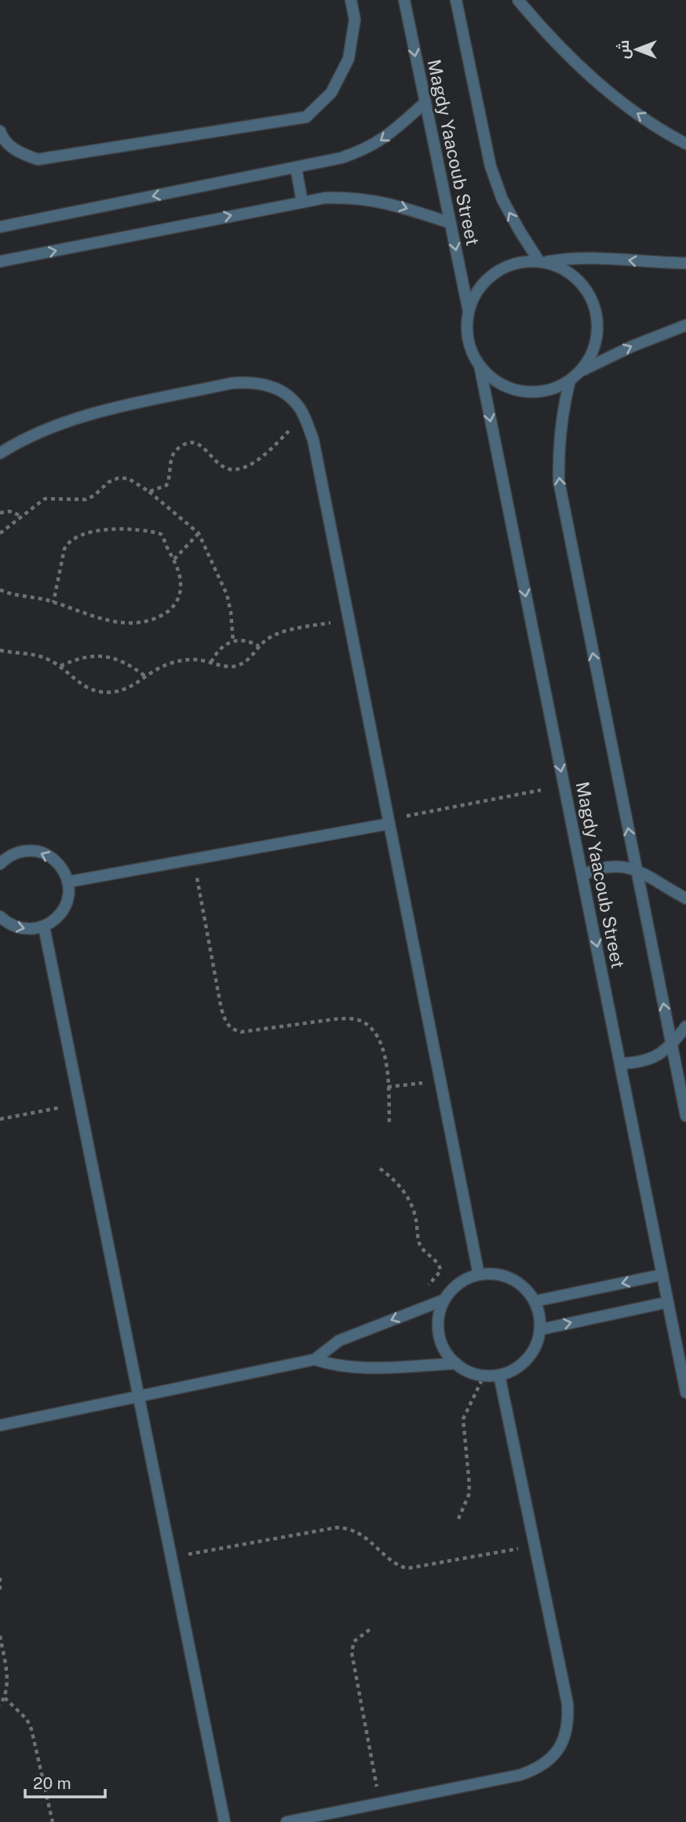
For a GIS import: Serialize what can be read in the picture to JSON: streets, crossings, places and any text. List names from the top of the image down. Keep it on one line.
{"streets":{"street":["Magdy Yaacoub Street"]},"scale_bar":"20 m","north":"left"}
